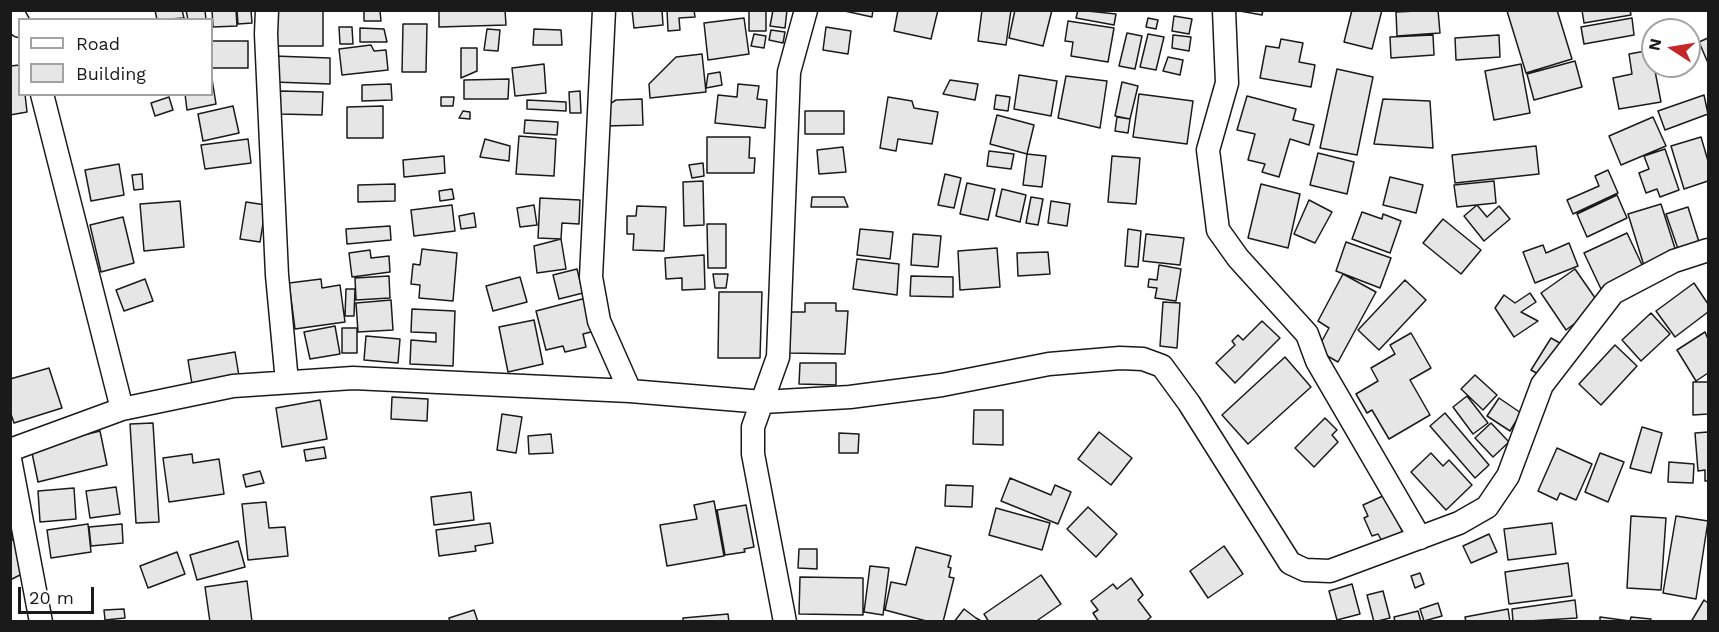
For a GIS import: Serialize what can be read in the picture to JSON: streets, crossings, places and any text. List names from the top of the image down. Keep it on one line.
{"legend":["Road","Building"],"scale_bar":"20 m","north":"left"}
